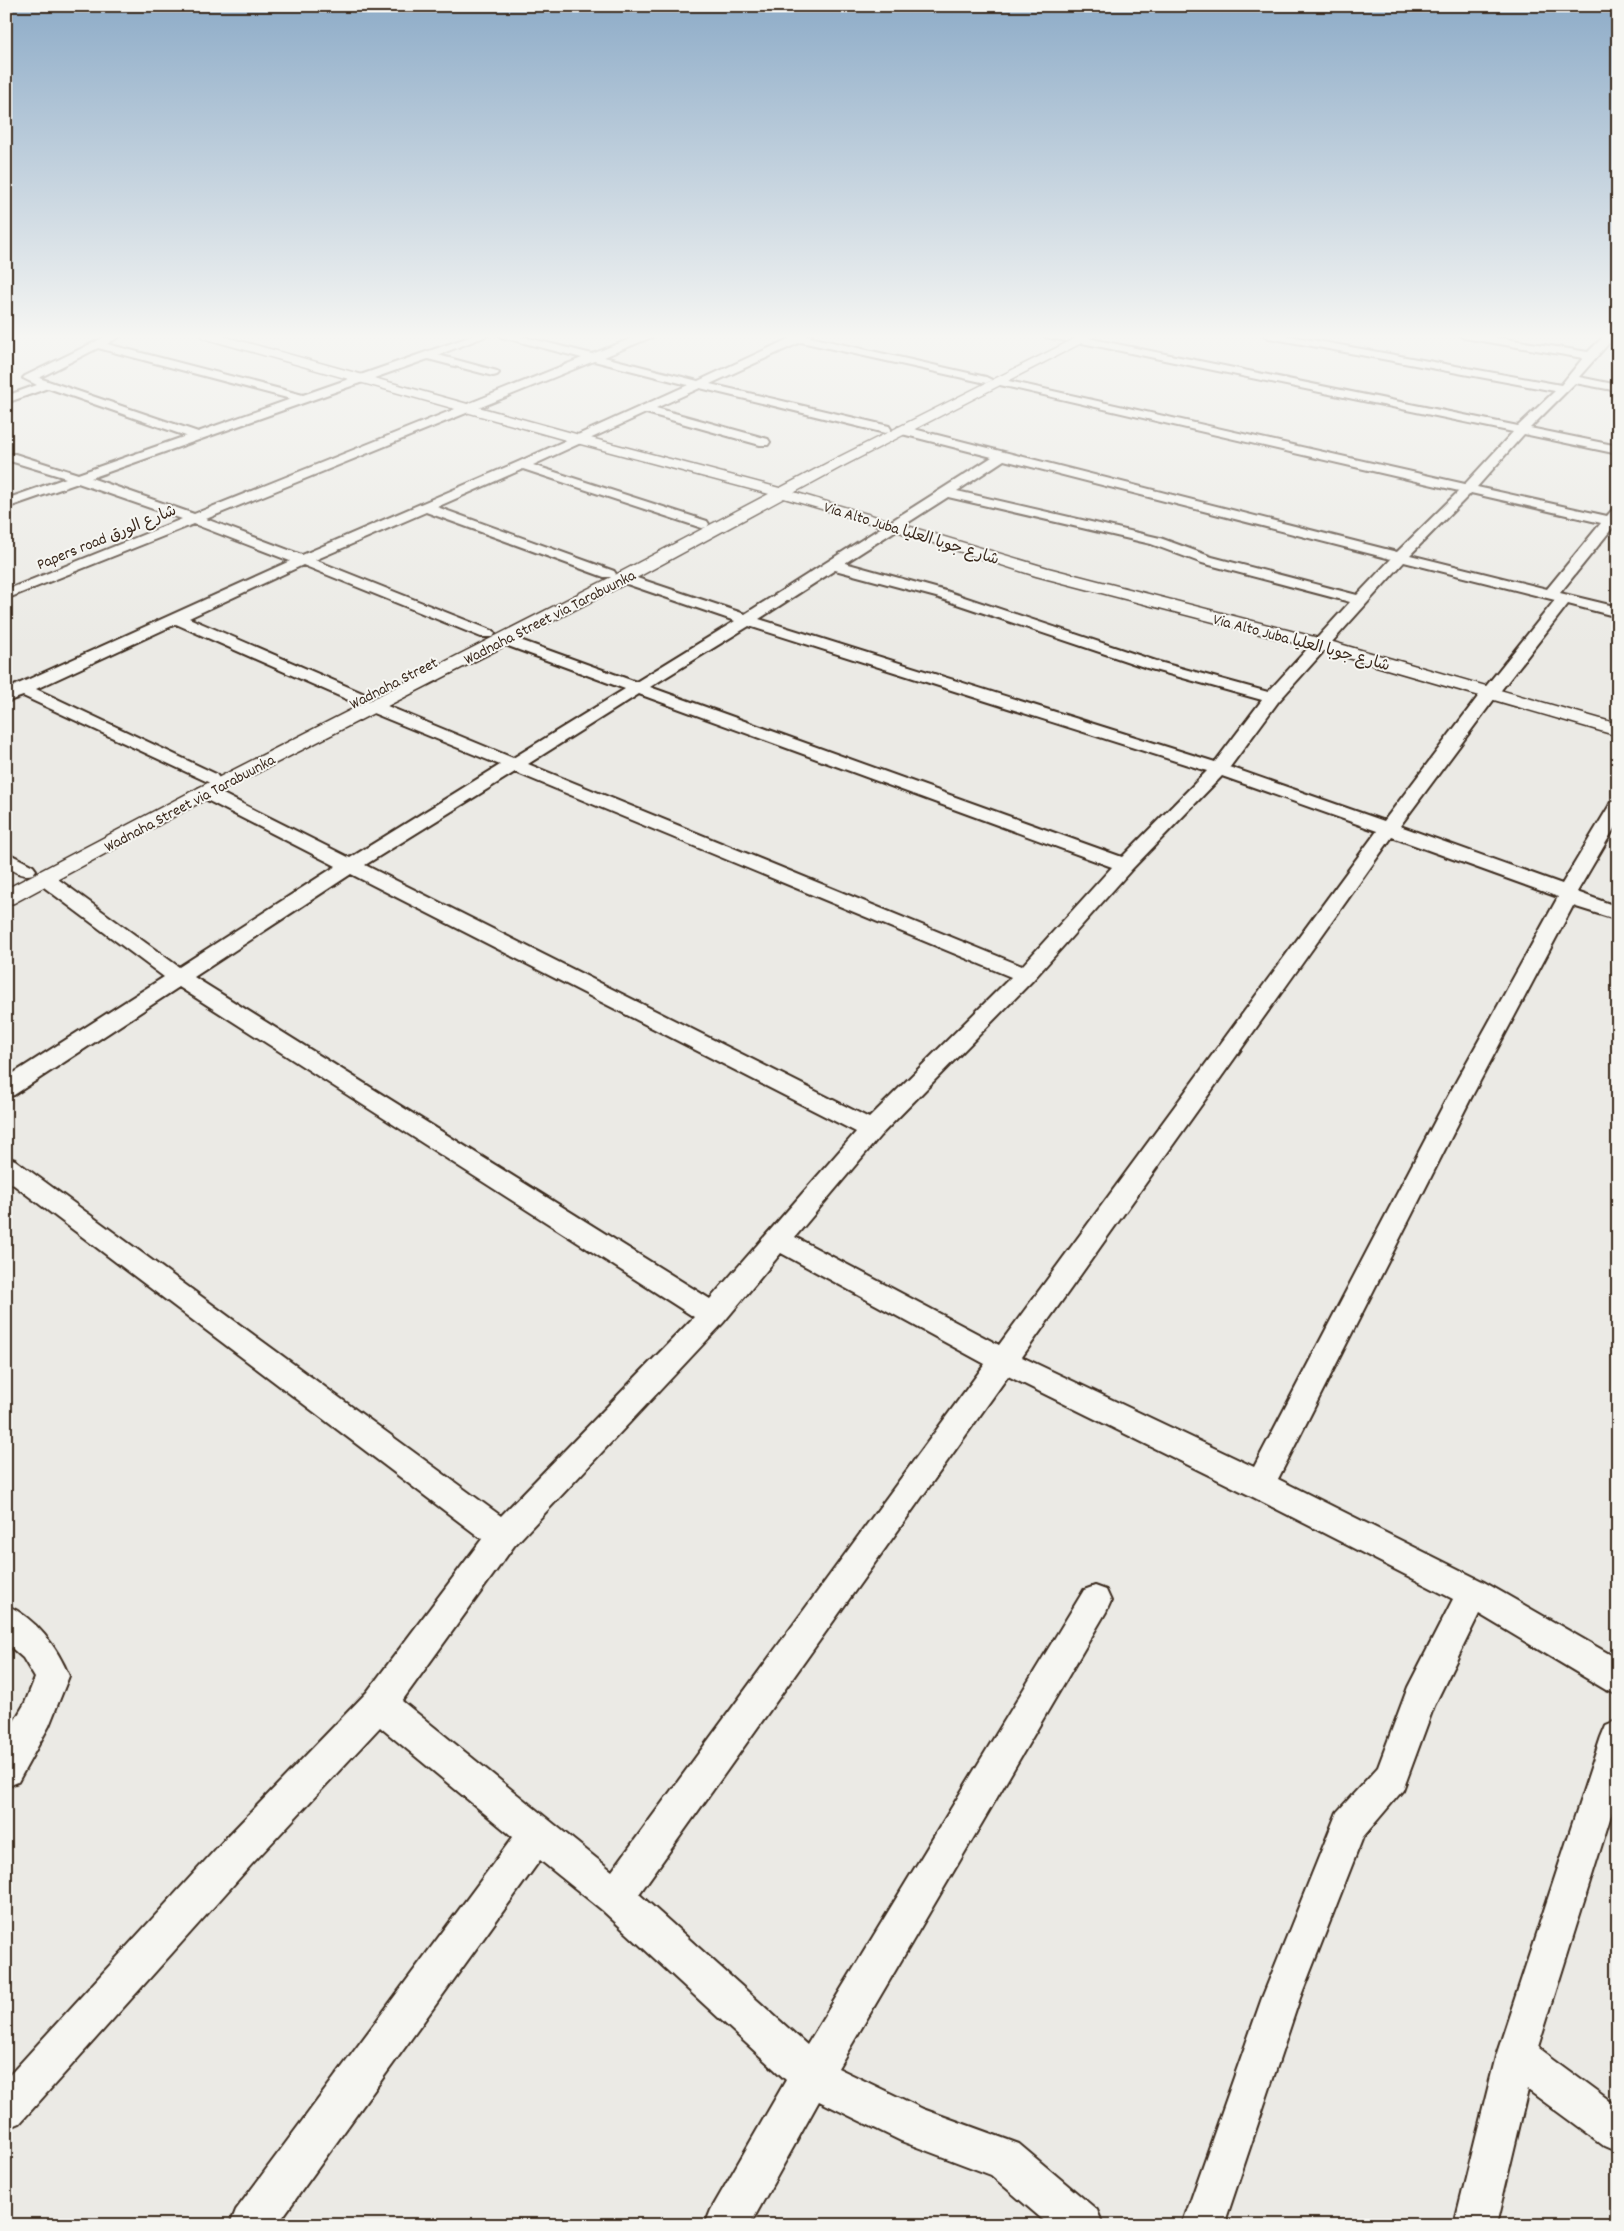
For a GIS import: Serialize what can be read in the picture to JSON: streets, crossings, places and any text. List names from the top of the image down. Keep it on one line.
{"streets":{"main road":["Via Alto Juba شارع جوبا العليا","Wadnaha Street via Tarabuunka"],"street":["Papers road شارع الورق"]},"crossings":[["Via Alto Juba شارع جوبا العليا","Wadnaha Street via Tarabuunka"]]}
